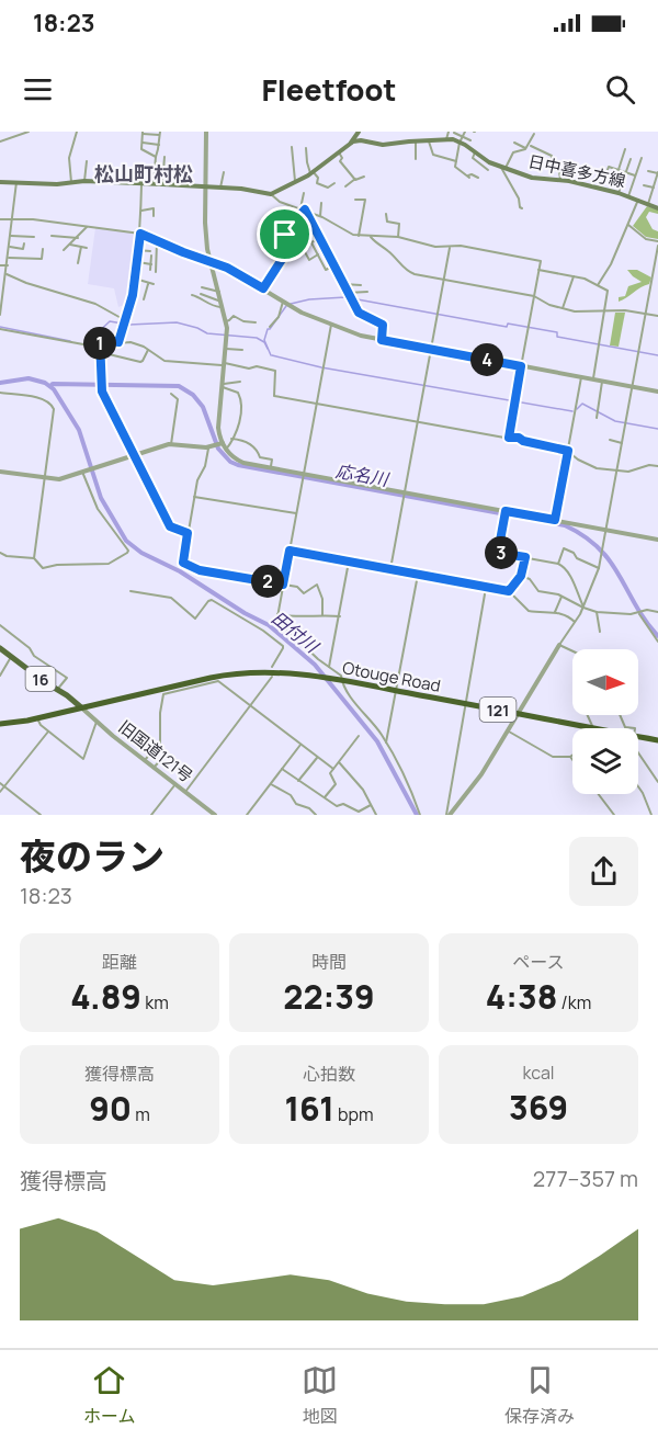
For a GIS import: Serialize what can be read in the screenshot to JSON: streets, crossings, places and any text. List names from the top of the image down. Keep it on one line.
{"streets":{"highway":["Otouge Road","121"],"main road":["日中喜多方線","16"],"street":["旧国道121号"]},"crossings":[["Otouge Road","16"],["Otouge Road","121"],["Otouge Road","旧国道121号"],["16","121"],["16","旧国道121号"],["121","旧国道121号"]],"districts":["松山町村松"],"water":["応名川","田付川"],"north":"right","page":{"status":"18:23","header":"Fleetfoot","pins":["1","4","3","2"],"heading":["夜のラン","18:23"],"stats":[["距離","4.89 km"],["時間","22:39"],["ペース","4:38 /km"],["獲得標高","90 m"],["心拍数","161 bpm"],["kcal","369"]],"chart":["獲得標高","277–357 m"],"tabs":["ホーム","地図","保存済み"]}}
